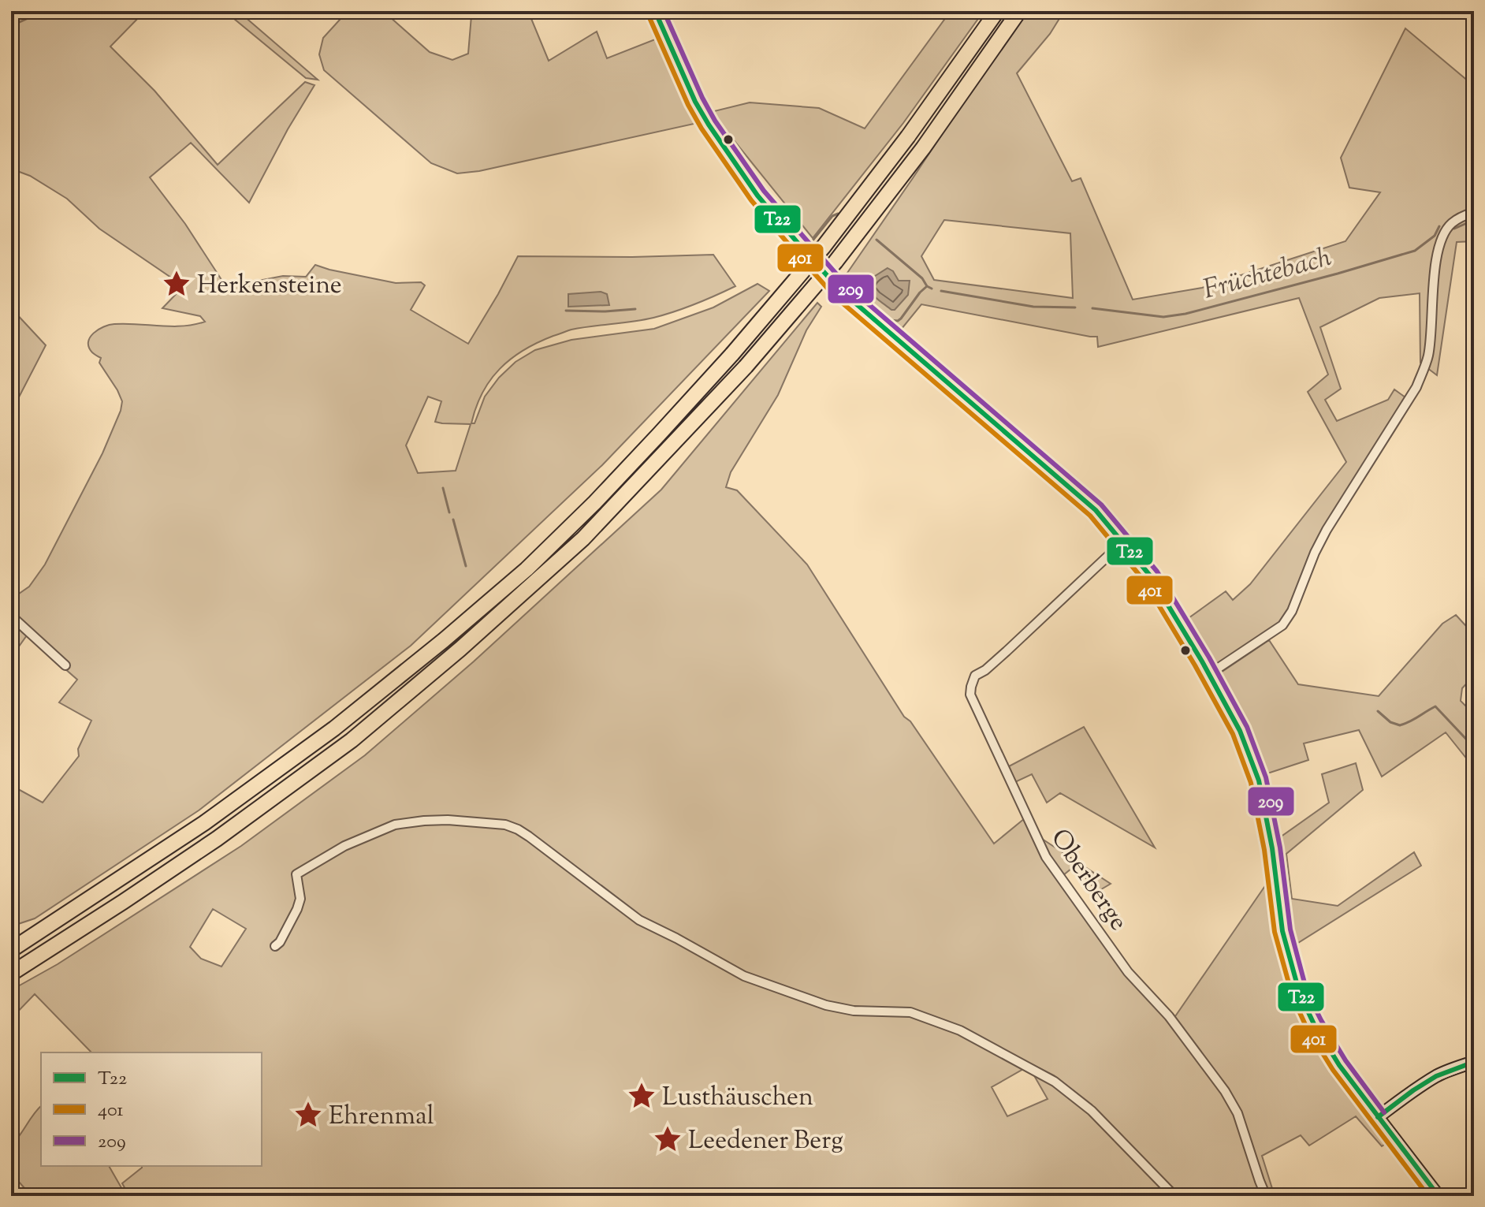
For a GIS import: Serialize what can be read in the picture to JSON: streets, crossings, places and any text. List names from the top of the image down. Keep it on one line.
{"streets":{"street":["Oberberge"]},"water":["Früchtebach"],"places":{"place":["Herkensteine","Lusthäuschen","Ehrenmal","Leedener Berg"]},"lines":["transit line T22","transit line 209","transit line 401"],"legend":["T22","401","209"]}
